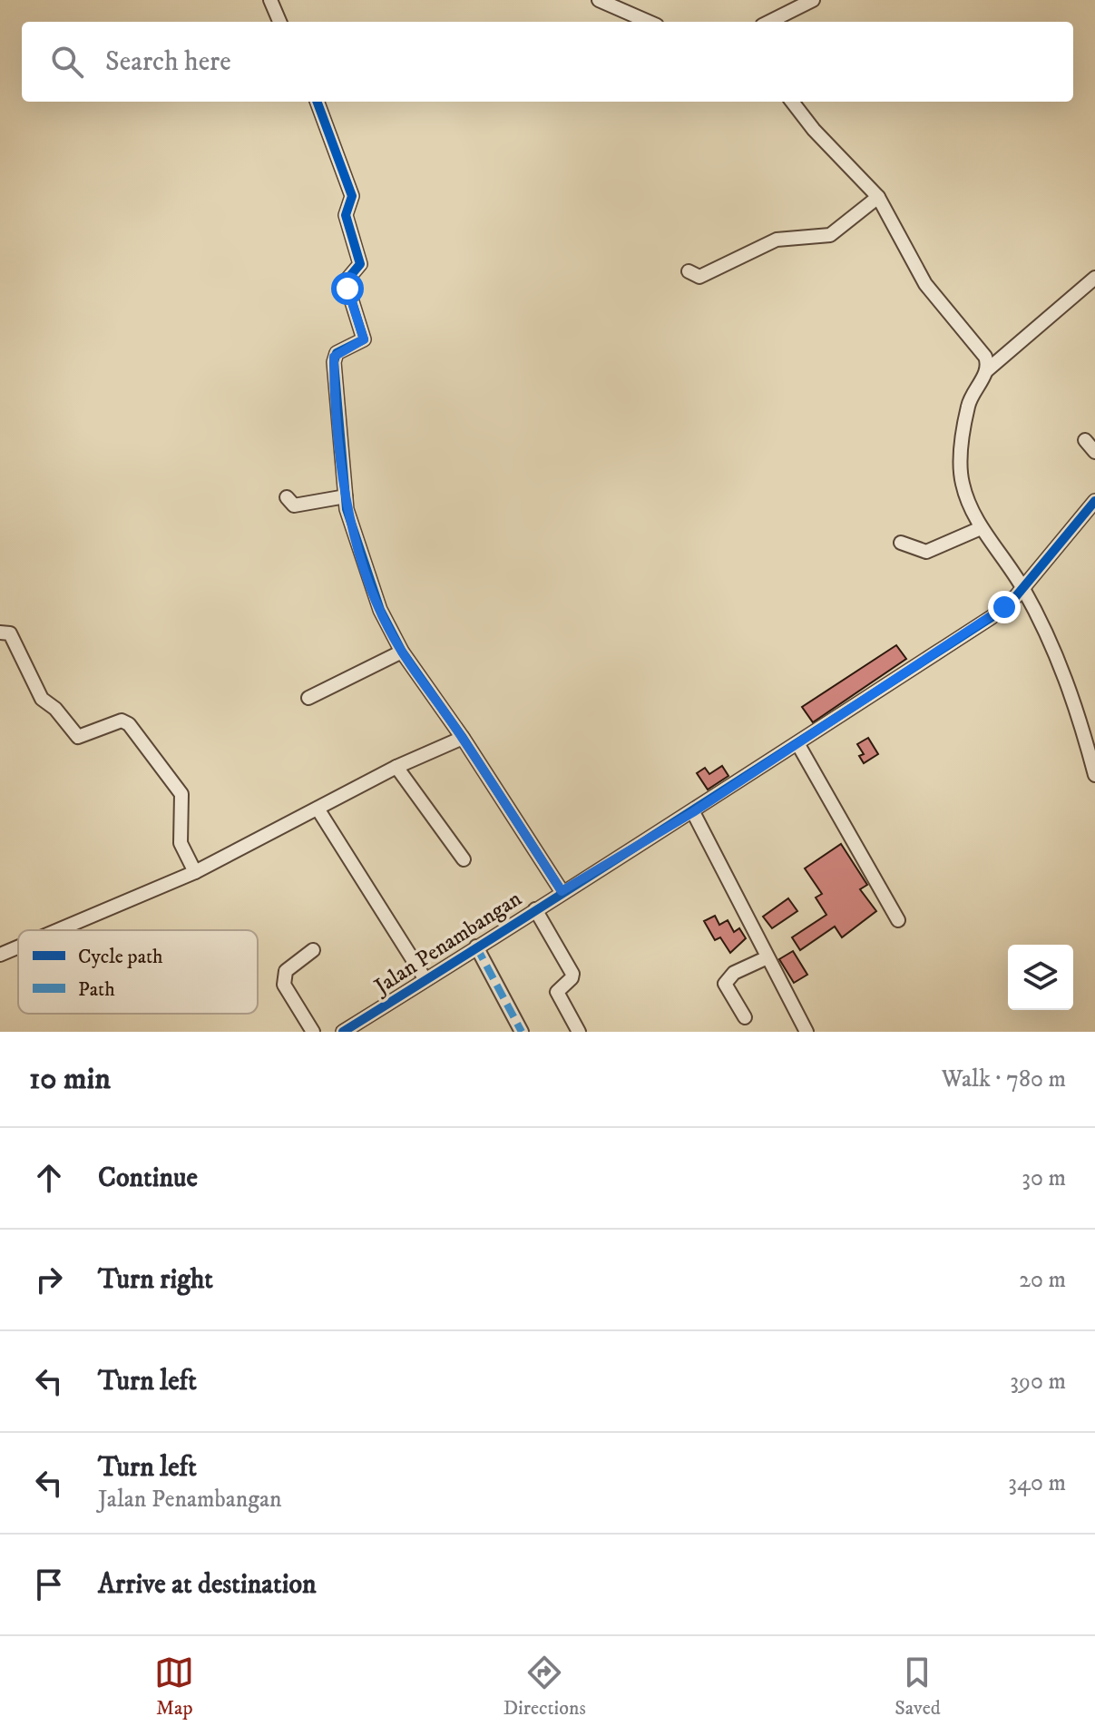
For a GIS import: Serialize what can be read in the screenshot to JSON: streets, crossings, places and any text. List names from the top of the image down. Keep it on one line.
{"streets":{"street":["Jalan Penambangan"]},"legend":["Cycle path","Path"],"page":{"search":"Search here","heading":["10 min","Walk · 780 m"],"list":[["Continue","30 m"],["Turn right","20 m"],["Turn left","390 m"],["Turn left","Jalan Penambangan","340 m"],"Arrive at destination"],"nav":["Map","Directions","Saved"]}}
